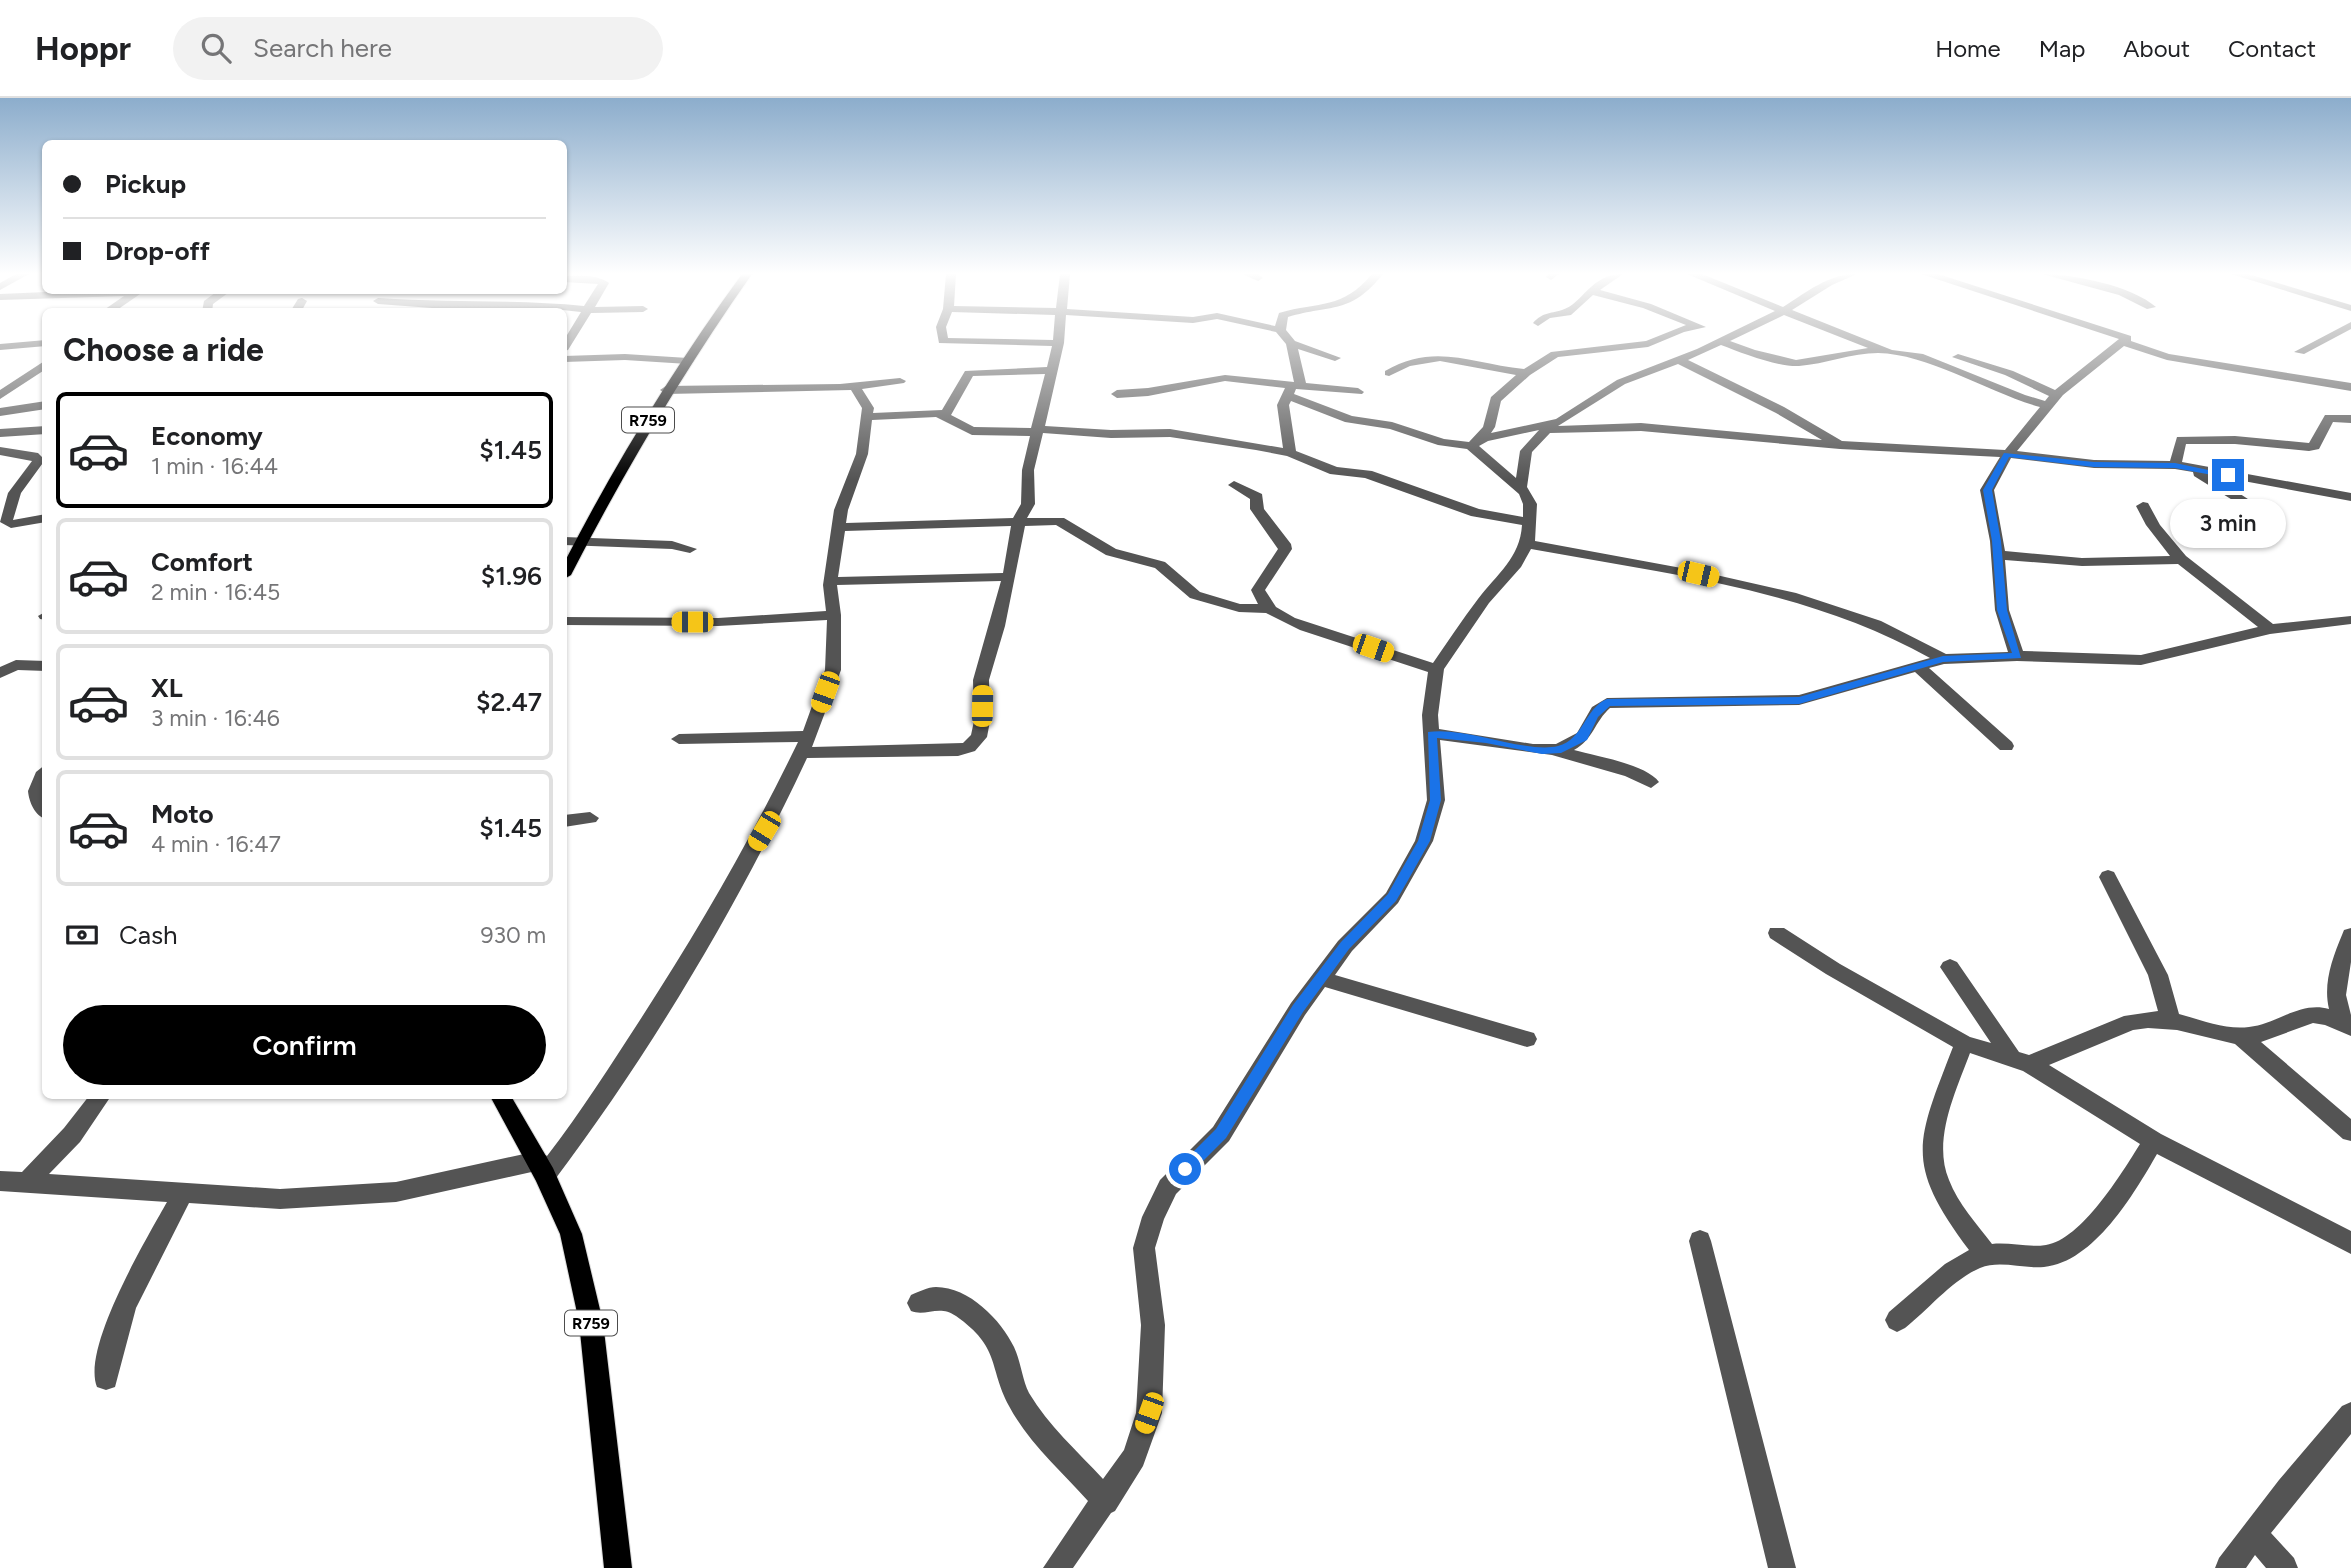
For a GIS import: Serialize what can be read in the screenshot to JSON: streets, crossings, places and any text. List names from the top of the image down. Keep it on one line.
{"streets":{"main road":["R759"]},"page":{"header":"Hoppr","search":"Search here","nav":["Home","Map","About","Contact"],"banner":["Pickup","Drop-off"],"heading":"Choose a ride","list":[{"name":"Economy","note":"1 min · 16:44","value":"$1.45"},{"name":"Comfort","note":"2 min · 16:45","value":"$1.96"},{"name":"XL","note":"3 min · 16:46","value":"$2.47"},{"name":"Moto","note":"4 min · 16:47","value":"$1.45"}],"bubble":"3 min","pay":["Cash","930 m"],"buttons":"Confirm"}}
